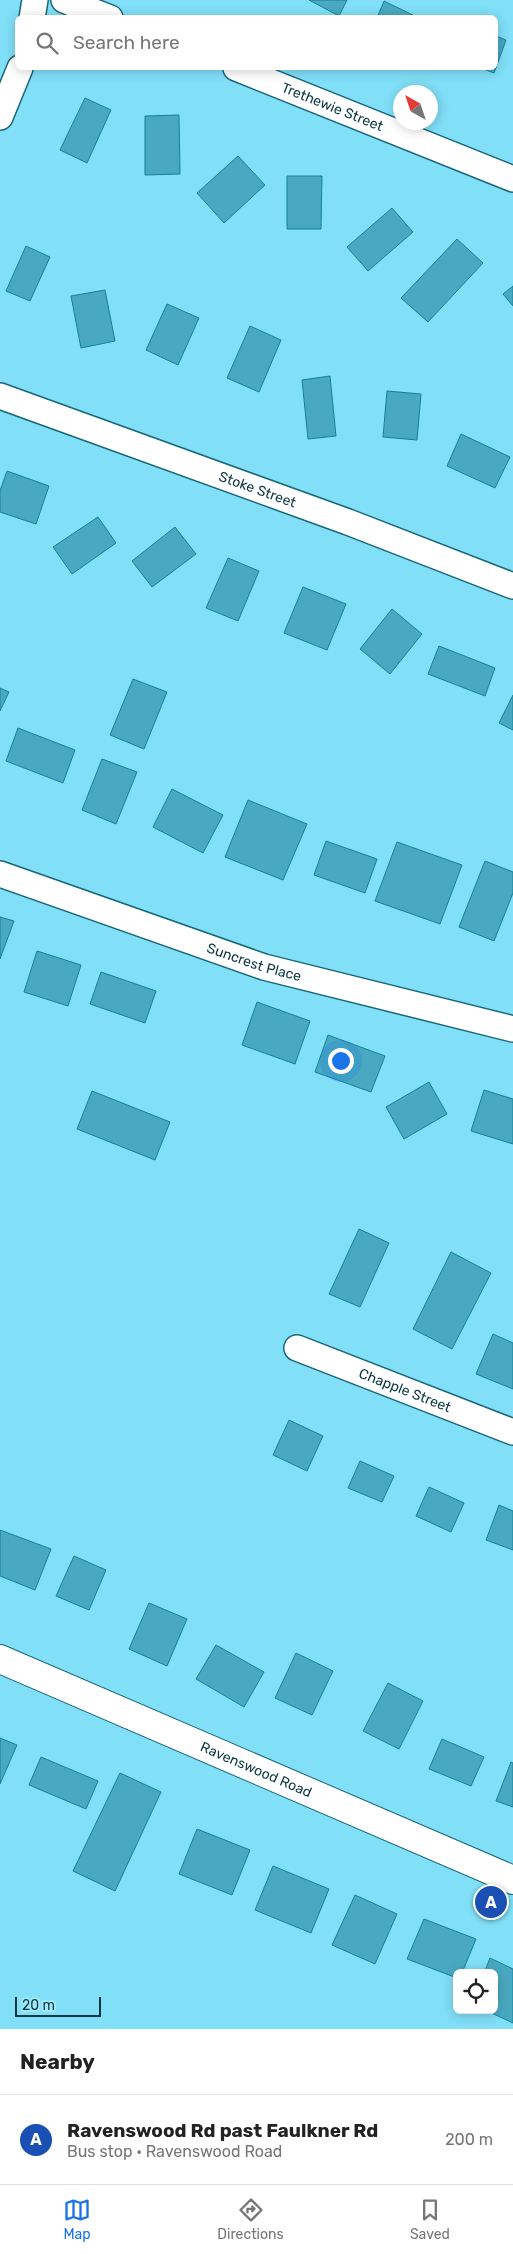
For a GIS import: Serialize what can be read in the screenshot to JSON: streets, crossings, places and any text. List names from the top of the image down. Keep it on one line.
{"streets":{"street":["Trethewie Street","Stoke Street","Suncrest Place","Chapple Street","Ravenswood Road"]},"scale_bar":"20 m","north":"top left","page":{"search":"Search here","pins":"A","scale":"20 m","heading":"Nearby","list":[{"mark":"A","name":"Ravenswood Rd past Faulkner Rd","note":"Bus stop · Ravenswood Road","value":"200 m"}],"nav":["Map","Directions","Saved"]}}
